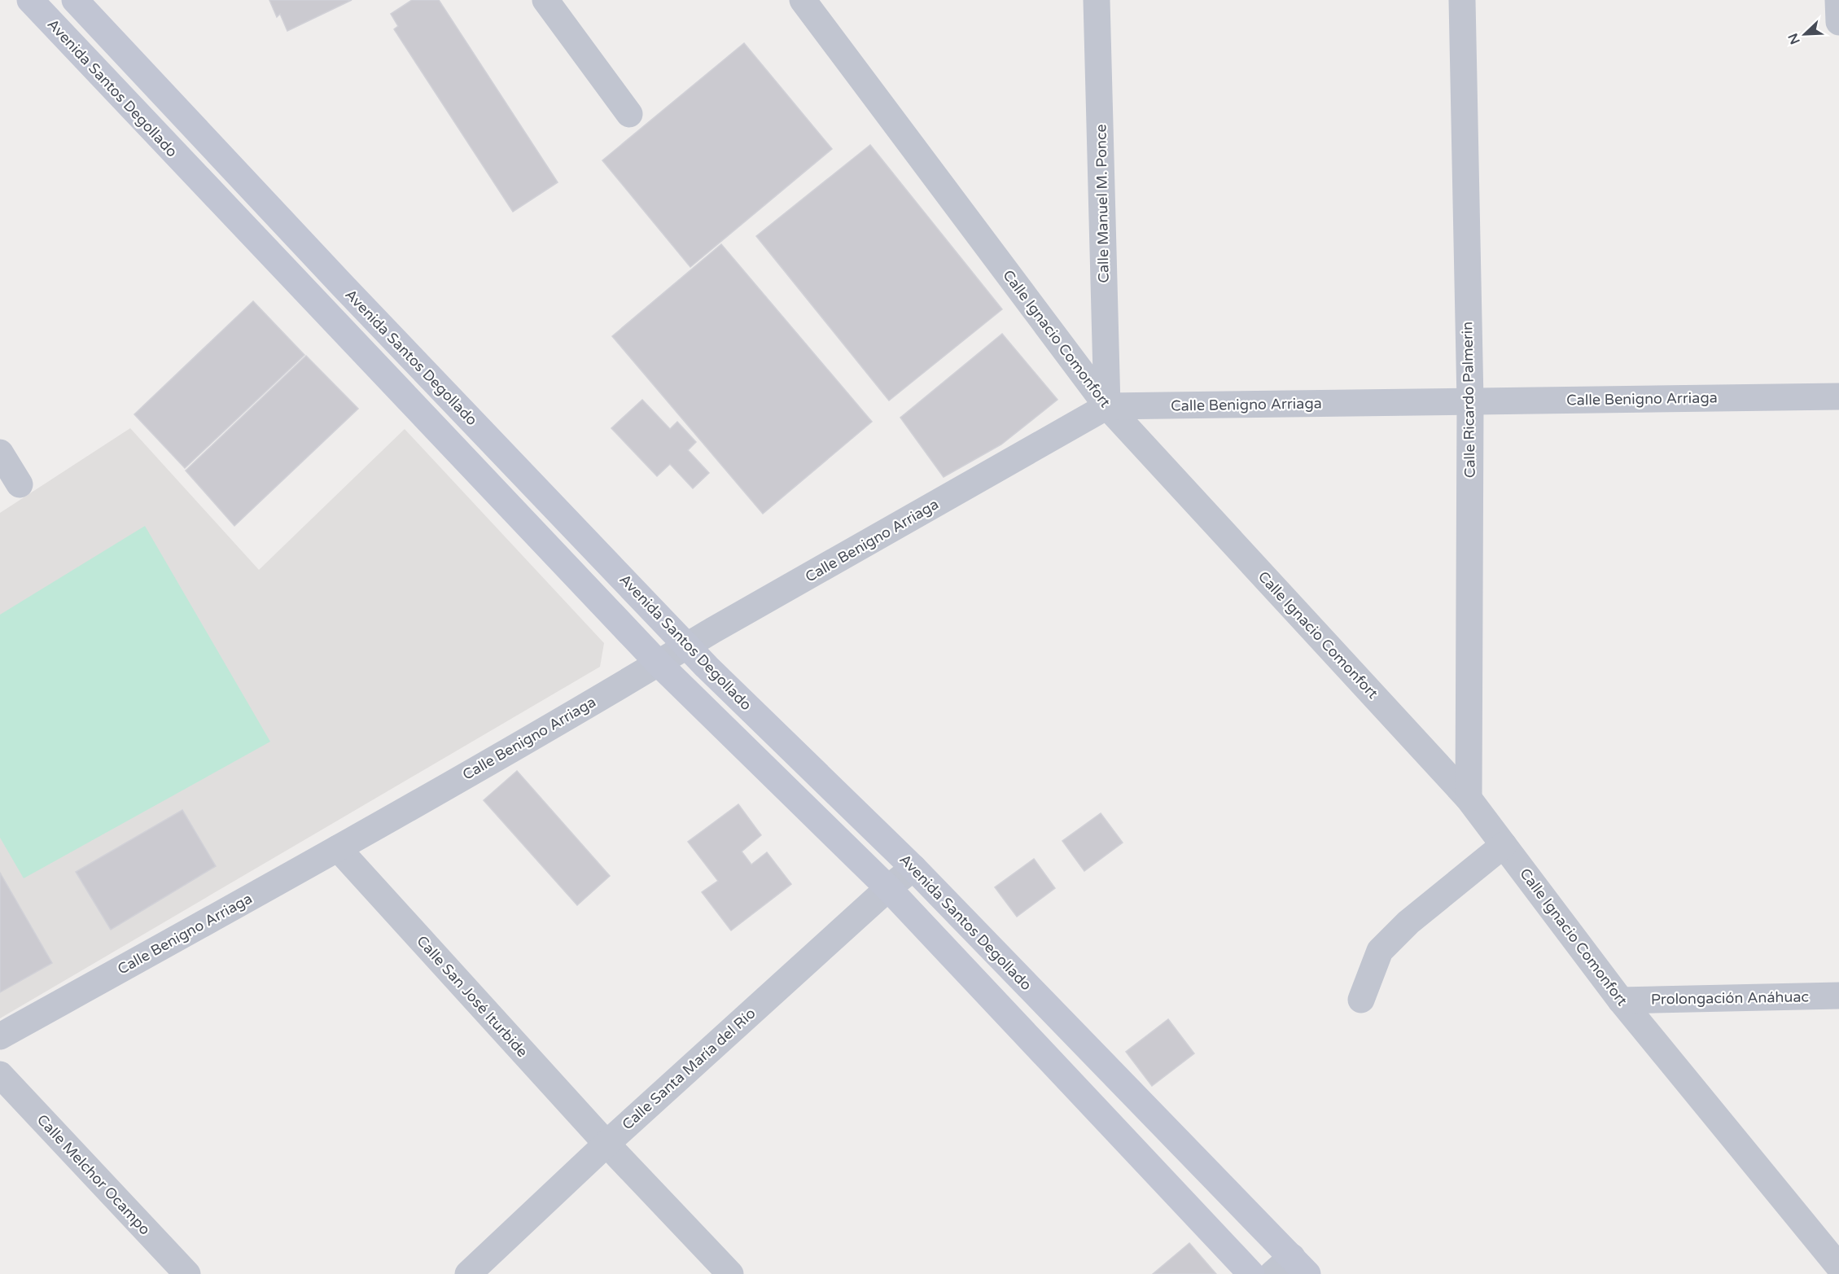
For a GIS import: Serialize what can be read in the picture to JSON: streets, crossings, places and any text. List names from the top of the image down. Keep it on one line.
{"streets":{"main road":["Avenida Santos Degollado"],"street":["Calle Manuel M. Ponce","Calle Ignacio Comonfort","Calle Benigno Arriaga","Calle Ricardo Palmerin","Calle San José Iturbide","Prolongación Anáhuac","Calle Santa María del Río","Calle Melchor Ocampo"]},"crossings":[["Avenida Santos Degollado","Calle Benigno Arriaga"],["Avenida Santos Degollado","Calle Santa María del Río"],["Calle Manuel M. Ponce","Calle Ignacio Comonfort"],["Calle Manuel M. Ponce","Calle Benigno Arriaga"],["Calle Ignacio Comonfort","Calle Benigno Arriaga"],["Calle Ignacio Comonfort","Calle Ricardo Palmerin"],["Calle Ignacio Comonfort","Prolongación Anáhuac"],["Calle Benigno Arriaga","Calle Ricardo Palmerin"],["Calle Benigno Arriaga","Calle San José Iturbide"],["Calle San José Iturbide","Calle Santa María del Río"]],"north":"bottom left"}
